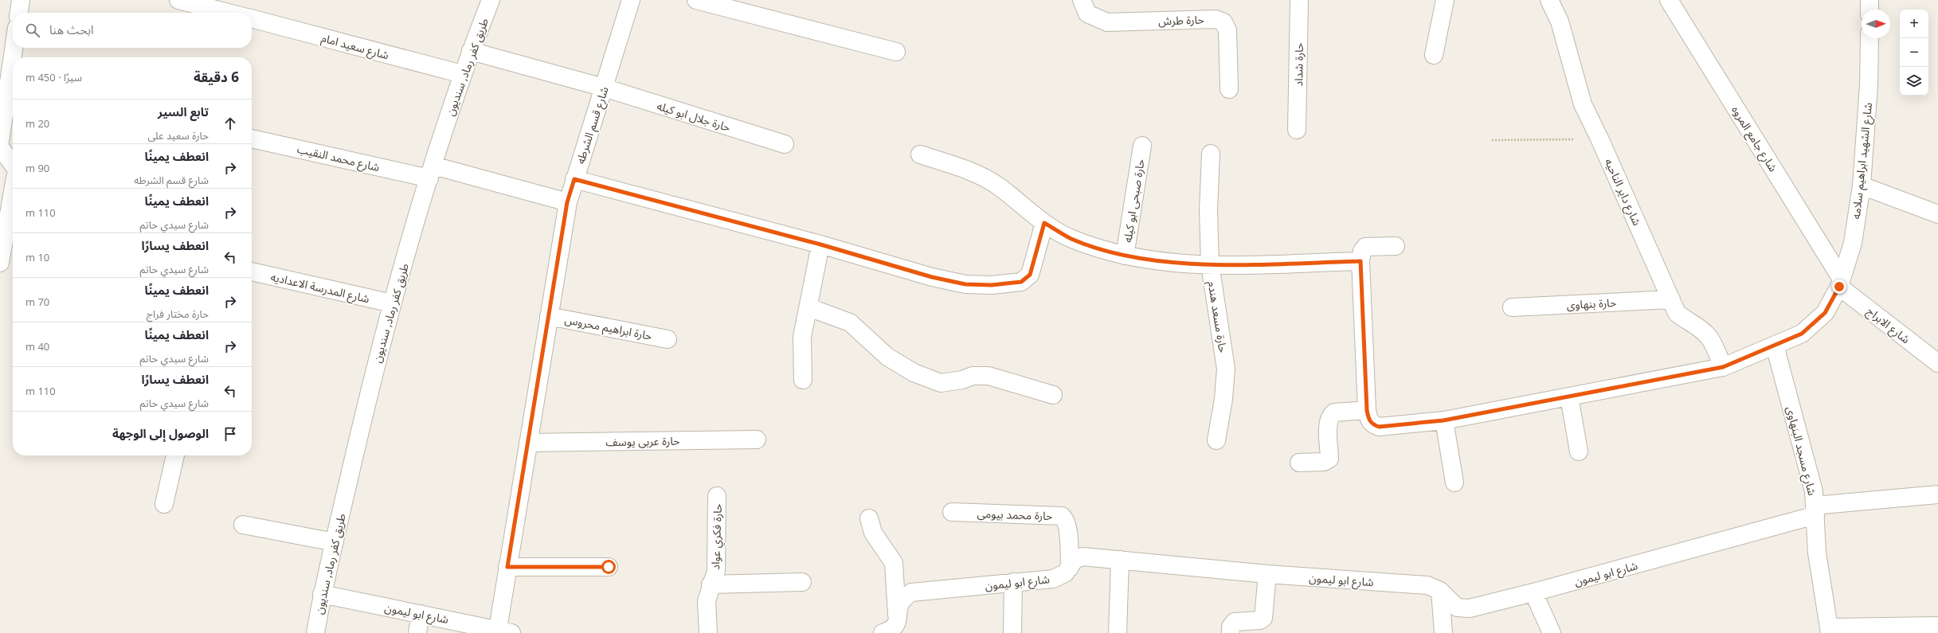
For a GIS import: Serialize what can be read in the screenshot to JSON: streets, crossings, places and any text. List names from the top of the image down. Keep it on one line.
{"streets":{"street":["حارة طرش","شارع سعيد امام","حارة شداد","طريق كفر رماد, سنديون","حارة جلال ابو كيله","شارع قسم الشرطه","شارع جامع المروه","شارع محمد النقيب","شارع الشهيد ابراهيم سلامه","شارع داير الناحيه","حارة صبحى ابو كيله","شارع المدرسة الاعداديه","حارة بنهاوى","حارة مسعد هندم","شارع الابراج","حارة ابراهيم محروس","حارة عربى يوسف","شارع مسجد البنهاوى","حارة محمد بيومى","حارة فكري عواد","شارع ابو ليمون"]},"crossings":[["شارع سعيد امام","طريق كفر رماد, سنديون"],["طريق كفر رماد, سنديون","حارة جلال ابو كيله"],["طريق كفر رماد, سنديون","شارع محمد النقيب"],["طريق كفر رماد, سنديون","شارع المدرسة الاعداديه"],["طريق كفر رماد, سنديون","شارع ابو ليمون"],["حارة جلال ابو كيله","شارع قسم الشرطه"],["شارع قسم الشرطه","شارع محمد النقيب"],["شارع قسم الشرطه","حارة ابراهيم محروس"],["شارع قسم الشرطه","حارة عربى يوسف"],["شارع قسم الشرطه","شارع ابو ليمون"],["شارع جامع المروه","شارع الشهيد ابراهيم سلامه"],["شارع جامع المروه","شارع الابراج"],["شارع الشهيد ابراهيم سلامه","شارع داير الناحيه"],["شارع الشهيد ابراهيم سلامه","شارع الابراج"],["شارع الشهيد ابراهيم سلامه","شارع مسجد البنهاوى"],["شارع داير الناحيه","حارة بنهاوى"],["شارع مسجد البنهاوى","شارع ابو ليمون"],["حارة محمد بيومى","شارع ابو ليمون"]],"north":"right","page":{"map_buttons":["+","−"],"search":"ابحث هنا","heading":["6 دقيقة","سيرًا · 450 m"],"list":[["تابع السير","حارة سعيد على","20 m"],["انعطف يمينًا","شارع قسم الشرطه","90 m"],["انعطف يمينًا","شارع سيدي حاتم","110 m"],["انعطف يسارًا","شارع سيدي حاتم","10 m"],["انعطف يمينًا","حارة مختار فراج","70 m"],["انعطف يمينًا","شارع سيدي حاتم","40 m"],["انعطف يسارًا","شارع سيدي حاتم","110 m"],"الوصول إلى الوجهة"]}}
